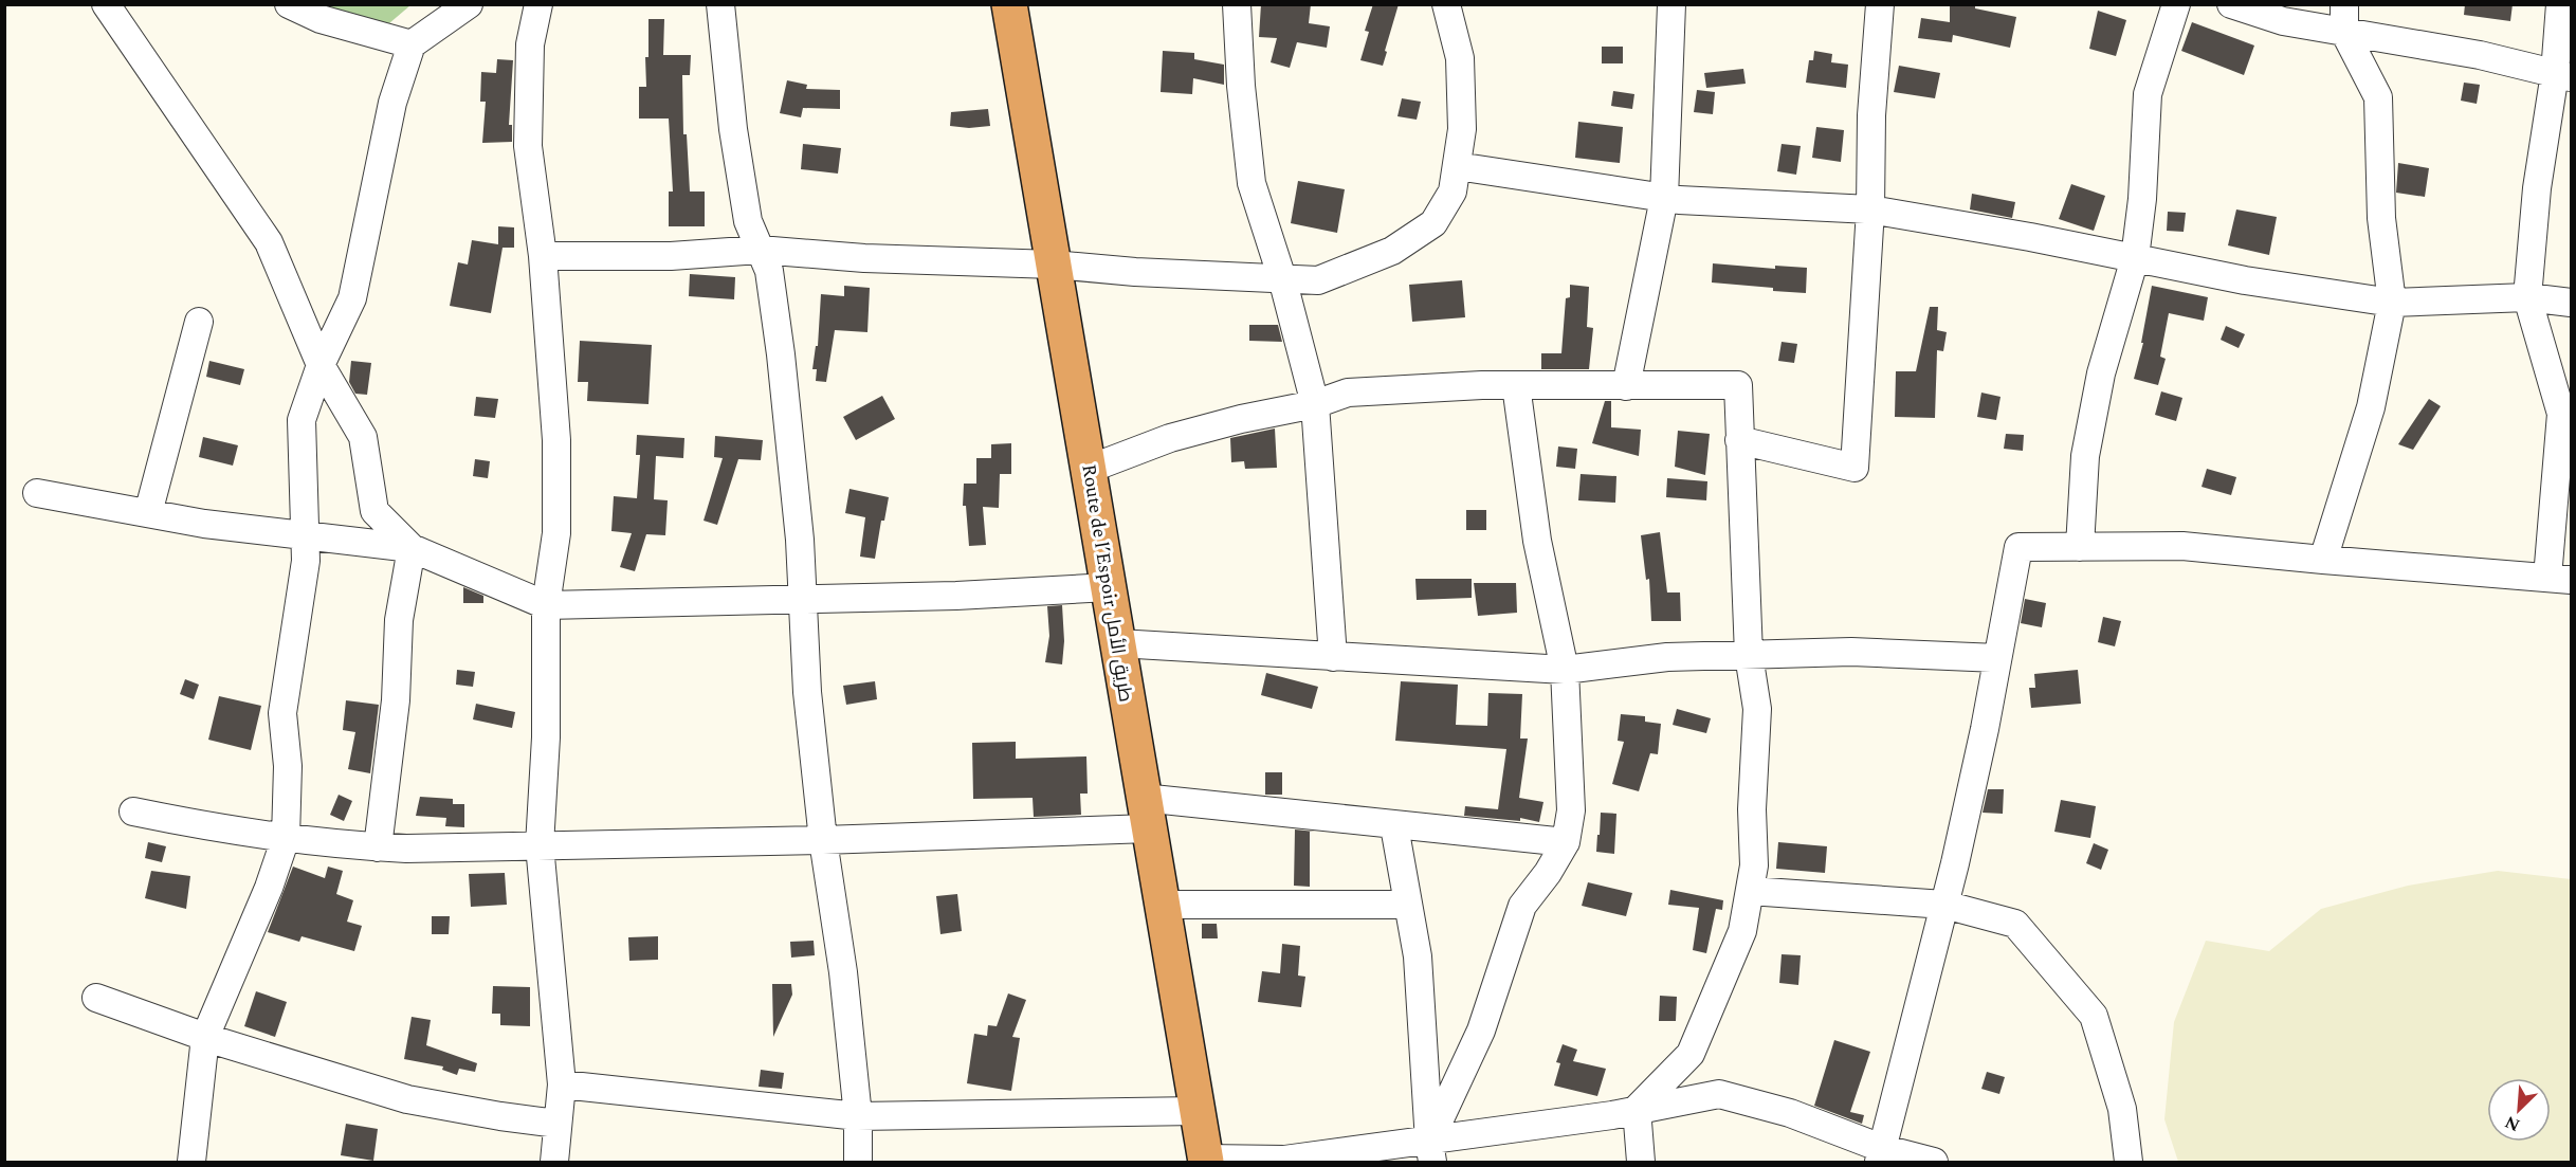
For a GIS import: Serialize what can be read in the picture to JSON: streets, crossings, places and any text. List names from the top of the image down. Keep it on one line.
{"streets":{"highway":["Route de l’Espoir طريق الأمل"]},"north":"bottom left"}
